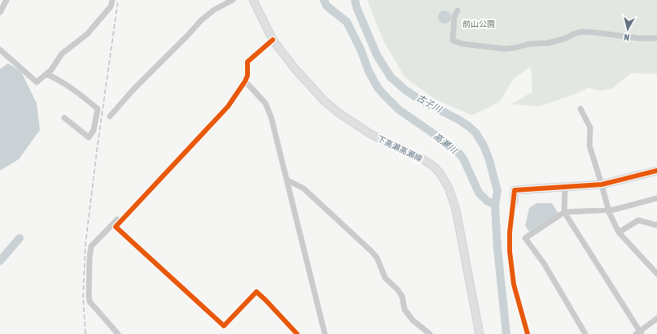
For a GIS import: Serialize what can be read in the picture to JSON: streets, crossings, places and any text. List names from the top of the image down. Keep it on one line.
{"streets":{"main road":["下高瀬高瀬線"]},"water":["古子川","高瀬川"],"parks":["前山公園"],"north":"bottom"}
